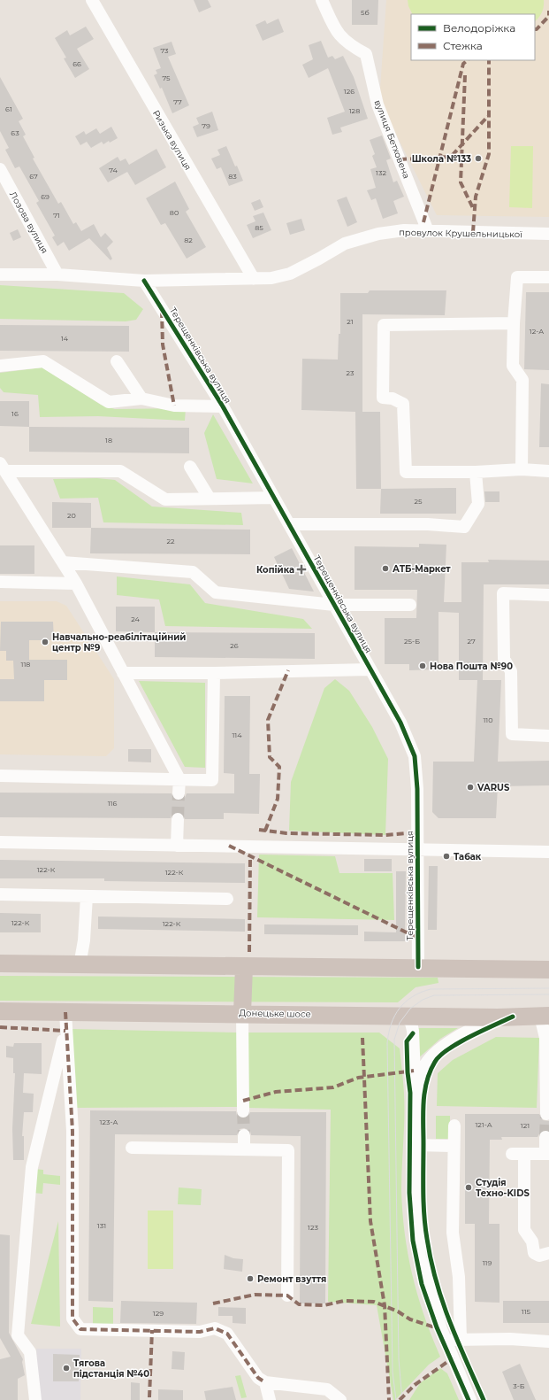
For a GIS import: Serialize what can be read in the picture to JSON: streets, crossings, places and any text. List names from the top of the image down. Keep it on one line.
{"streets":{"highway":["Донецьке шосе"],"street":["вулиця Бетховена","Ризька вулиця","Лозова вулиця","провулок Крушельницької","Терещенківська вулиця"]},"crossings":[["вулиця Бетховена","провулок Крушельницької"],["Ризька вулиця","провулок Крушельницької"],["Лозова вулиця","провулок Крушельницької"],["провулок Крушельницької","Терещенківська вулиця"]],"places":{"other":["Школа №133","АТБ-Маркет","Навчально-реабілітаційний центр №9","Нова Пошта №90","VARUS","Табак","Студія Техно-KIDS","Ремонт взуття","Тягова пiдстанцiя №40"],"health":["Копійка"]},"house_numbers":["5б","73","66","75","126","77","61","128","79","63","74","132","67","83","69","80","71","85","82","21","12-А","14","23","16","18","25","20","22","24","25-Б","27","26","118","110","114","116","122-К","122-К","122-К","122-К","123-А","121-А","121","131","123","119","115","129","3-Б"],"legend":["Велодоріжка","Стежка"]}
